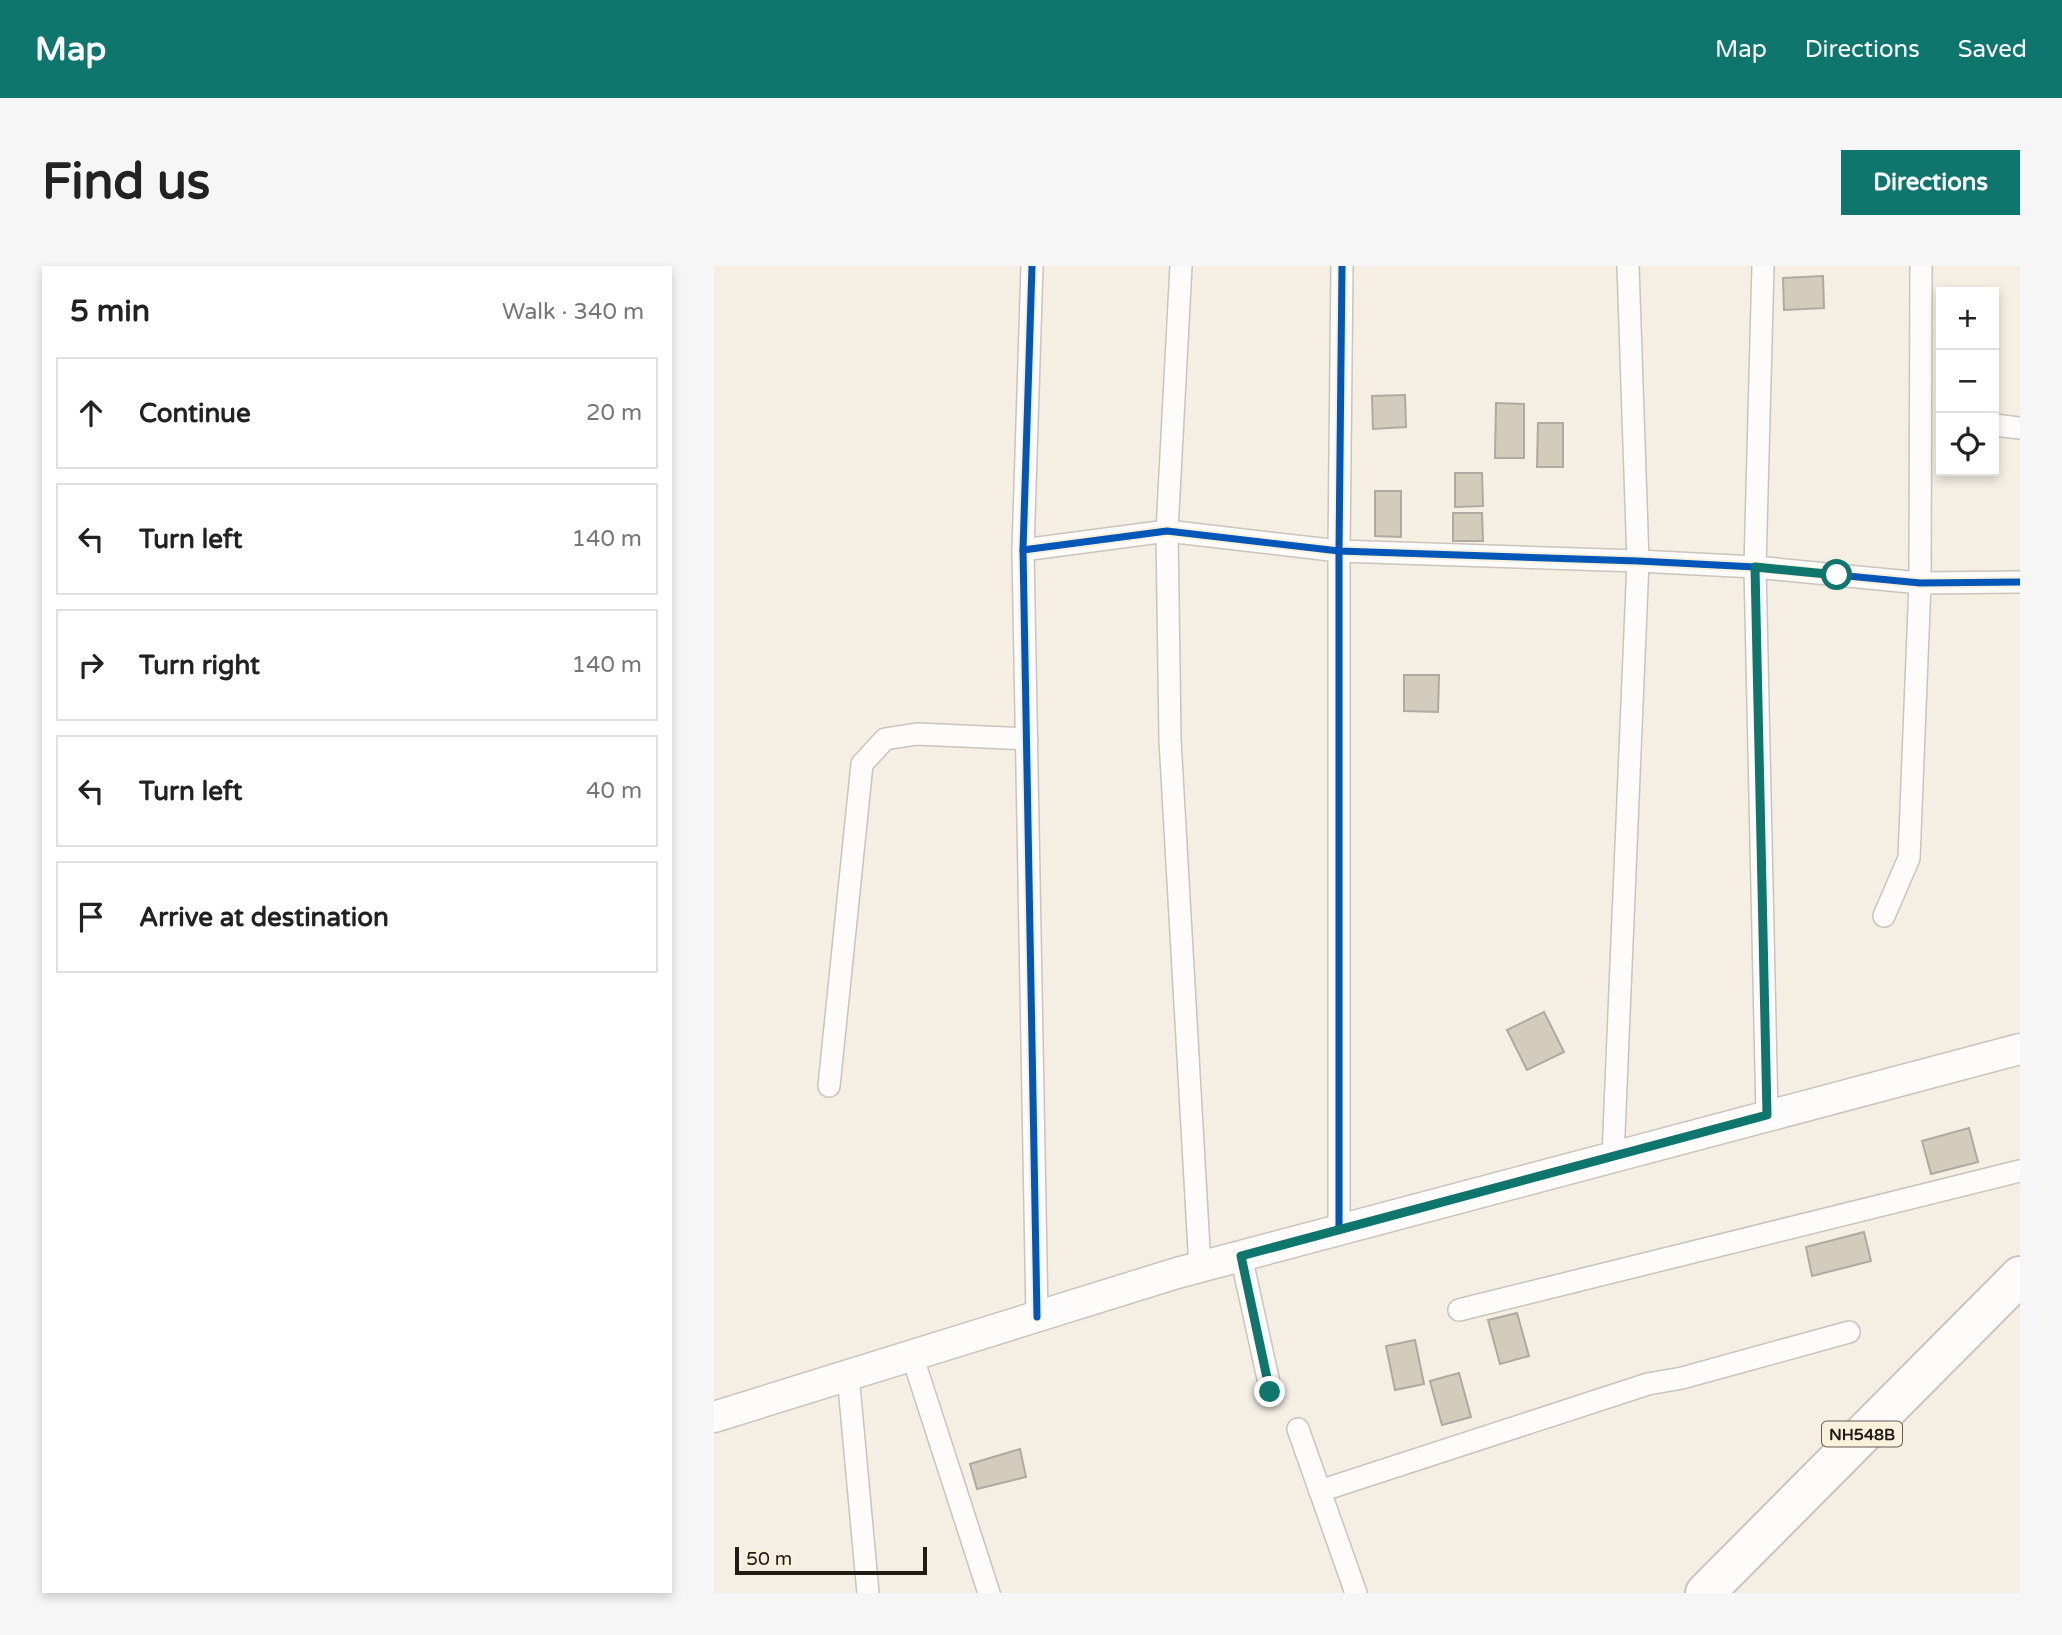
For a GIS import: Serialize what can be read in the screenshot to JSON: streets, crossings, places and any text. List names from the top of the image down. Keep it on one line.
{"streets":{"highway":["NH548B"]},"scale_bar":"50 m","page":{"header":"Map","nav":["Map","Directions","Saved"],"buttons":"Directions","title":"Find us","heading":["5 min","Walk · 340 m"],"map_buttons":["+","−"],"list":[["Continue","20 m"],["Turn left","140 m"],["Turn right","140 m"],["Turn left","40 m"],"Arrive at destination"],"scale":"50 m"}}
